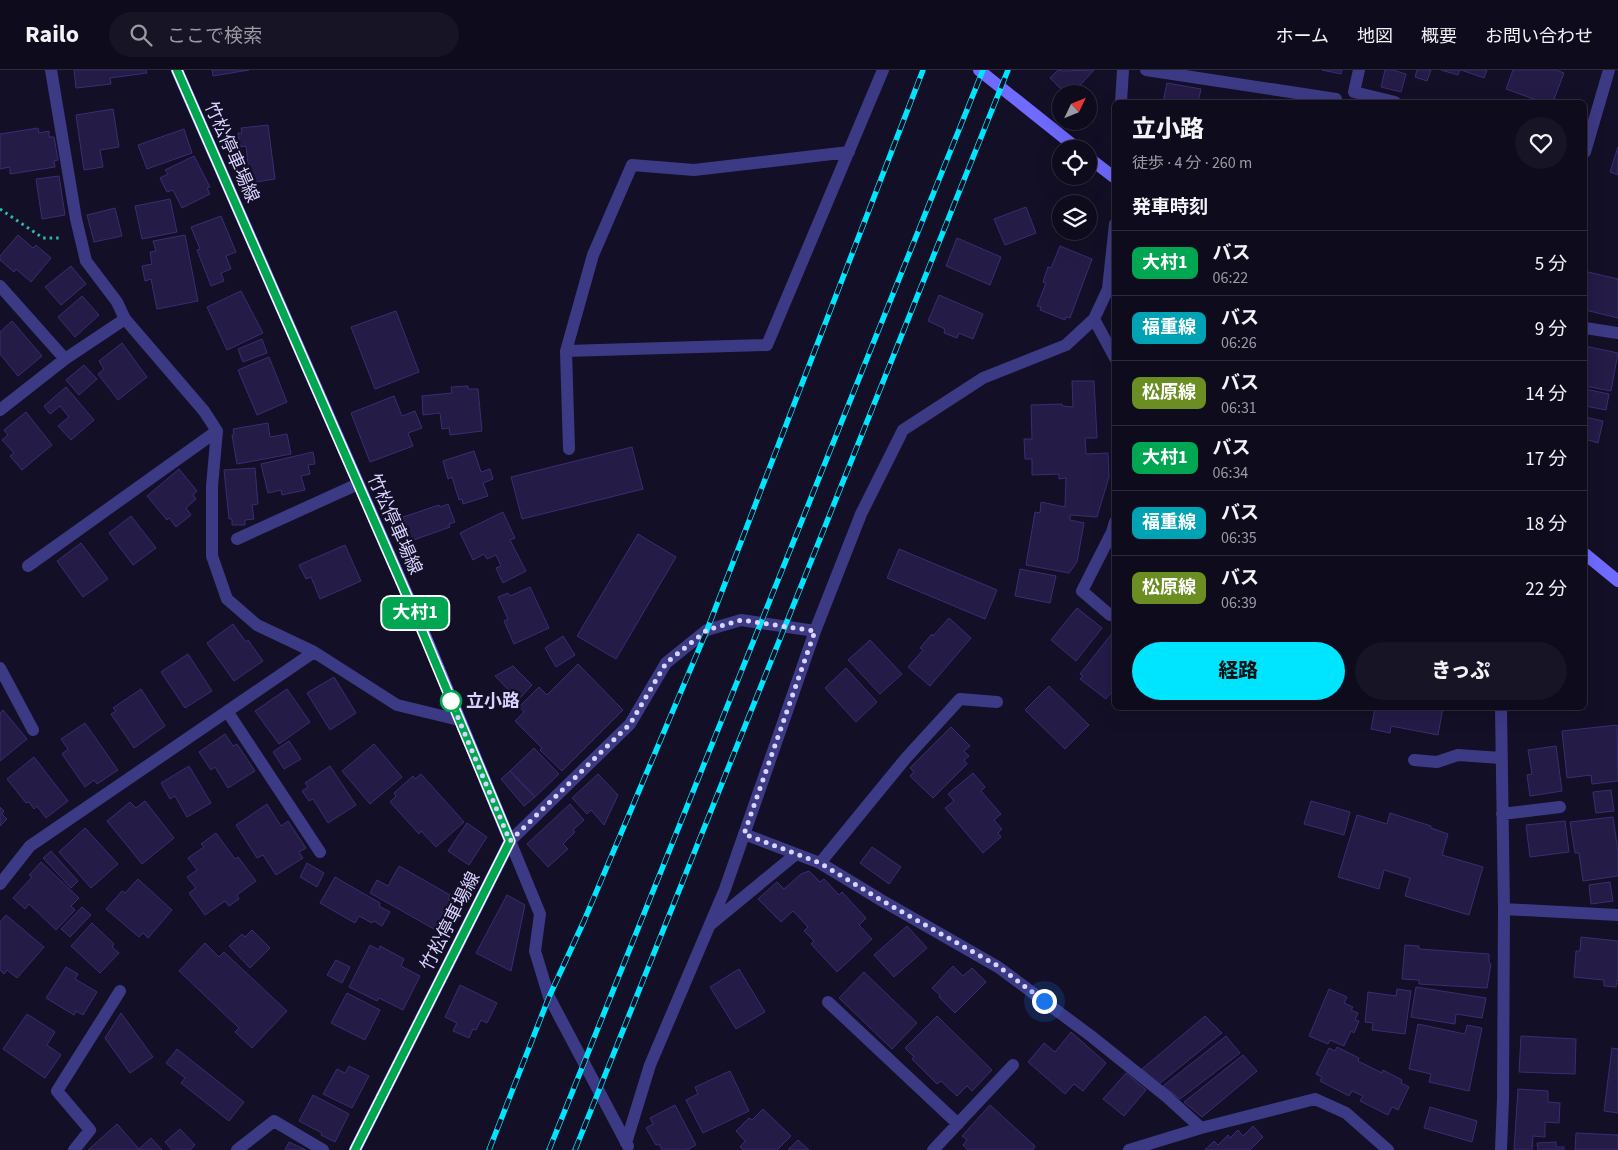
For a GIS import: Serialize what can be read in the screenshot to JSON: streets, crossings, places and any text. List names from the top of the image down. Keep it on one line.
{"streets":{"main road":["竹松停車場線"]},"places":["立小路"],"lines":["bus line 大村1"],"north":"top right","page":{"header":"Railo","search":"ここで検索","nav":["ホーム","地図","概要","お問い合わせ"],"on_map":"大村1","heading":[["立小路","徒歩 · 4 分 · 260 m"],"発車時刻"],"list":[{"mark":"大村1","name":"バス","note":"06:22","value":"5 分"},{"mark":"福重線","name":"バス","note":"06:26","value":"9 分"},{"mark":"松原線","name":"バス","note":"06:31","value":"14 分"},{"mark":"大村1","name":"バス","note":"06:34","value":"17 分"},{"mark":"福重線","name":"バス","note":"06:35","value":"18 分"},{"mark":"松原線","name":"バス","note":"06:39","value":"22 分"}],"buttons":["経路","きっぷ"]}}
